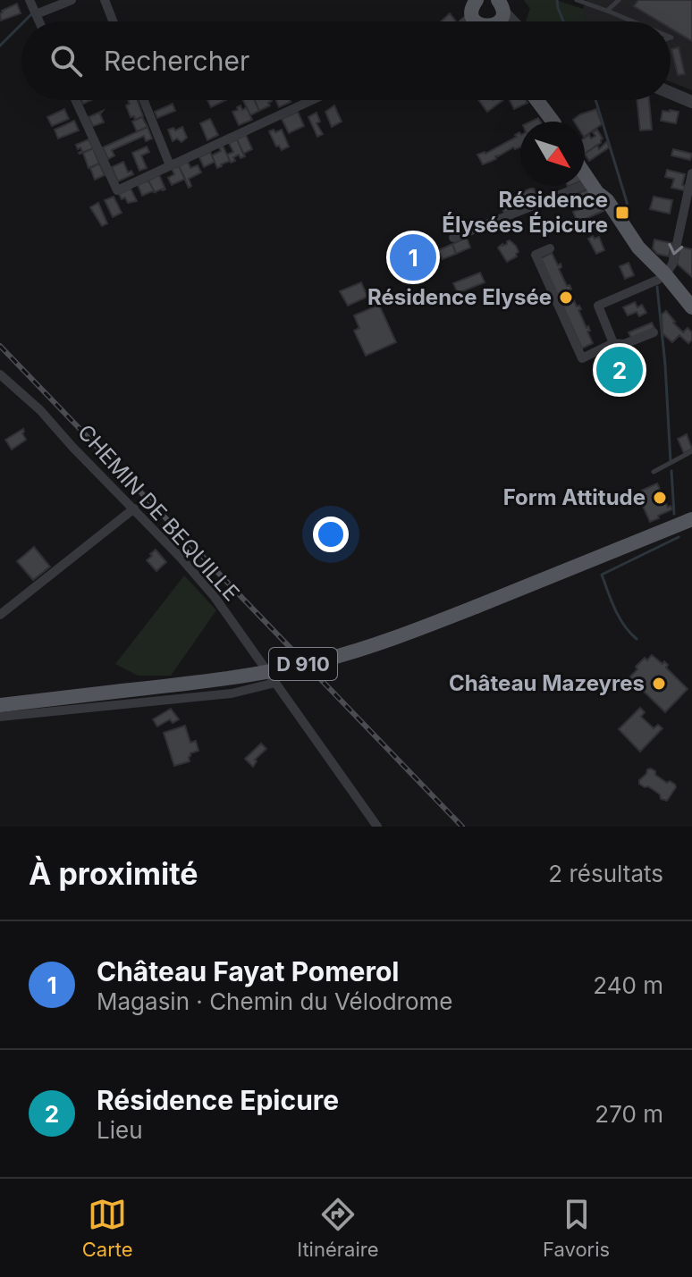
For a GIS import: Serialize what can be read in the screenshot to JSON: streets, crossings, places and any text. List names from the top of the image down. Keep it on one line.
{"streets":{"main road":["D 910"],"street":["CHEMIN DE BEQUILLE"]},"places":{"transit":["Résidence Élysées Épicure"],"other":["Résidence Elysée","Form Attitude","Château Mazeyres"]},"north":"bottom right","page":{"search":"Rechercher","pins":["1","2"],"heading":["À proximité","2 résultats"],"list":[{"mark":"1","name":"Château Fayat Pomerol","note":"Magasin · Chemin du Vélodrome","value":"240 m"},{"mark":"2","name":"Résidence Epicure","note":"Lieu","value":"270 m"}],"nav":["Carte","Itinéraire","Favoris"]}}
